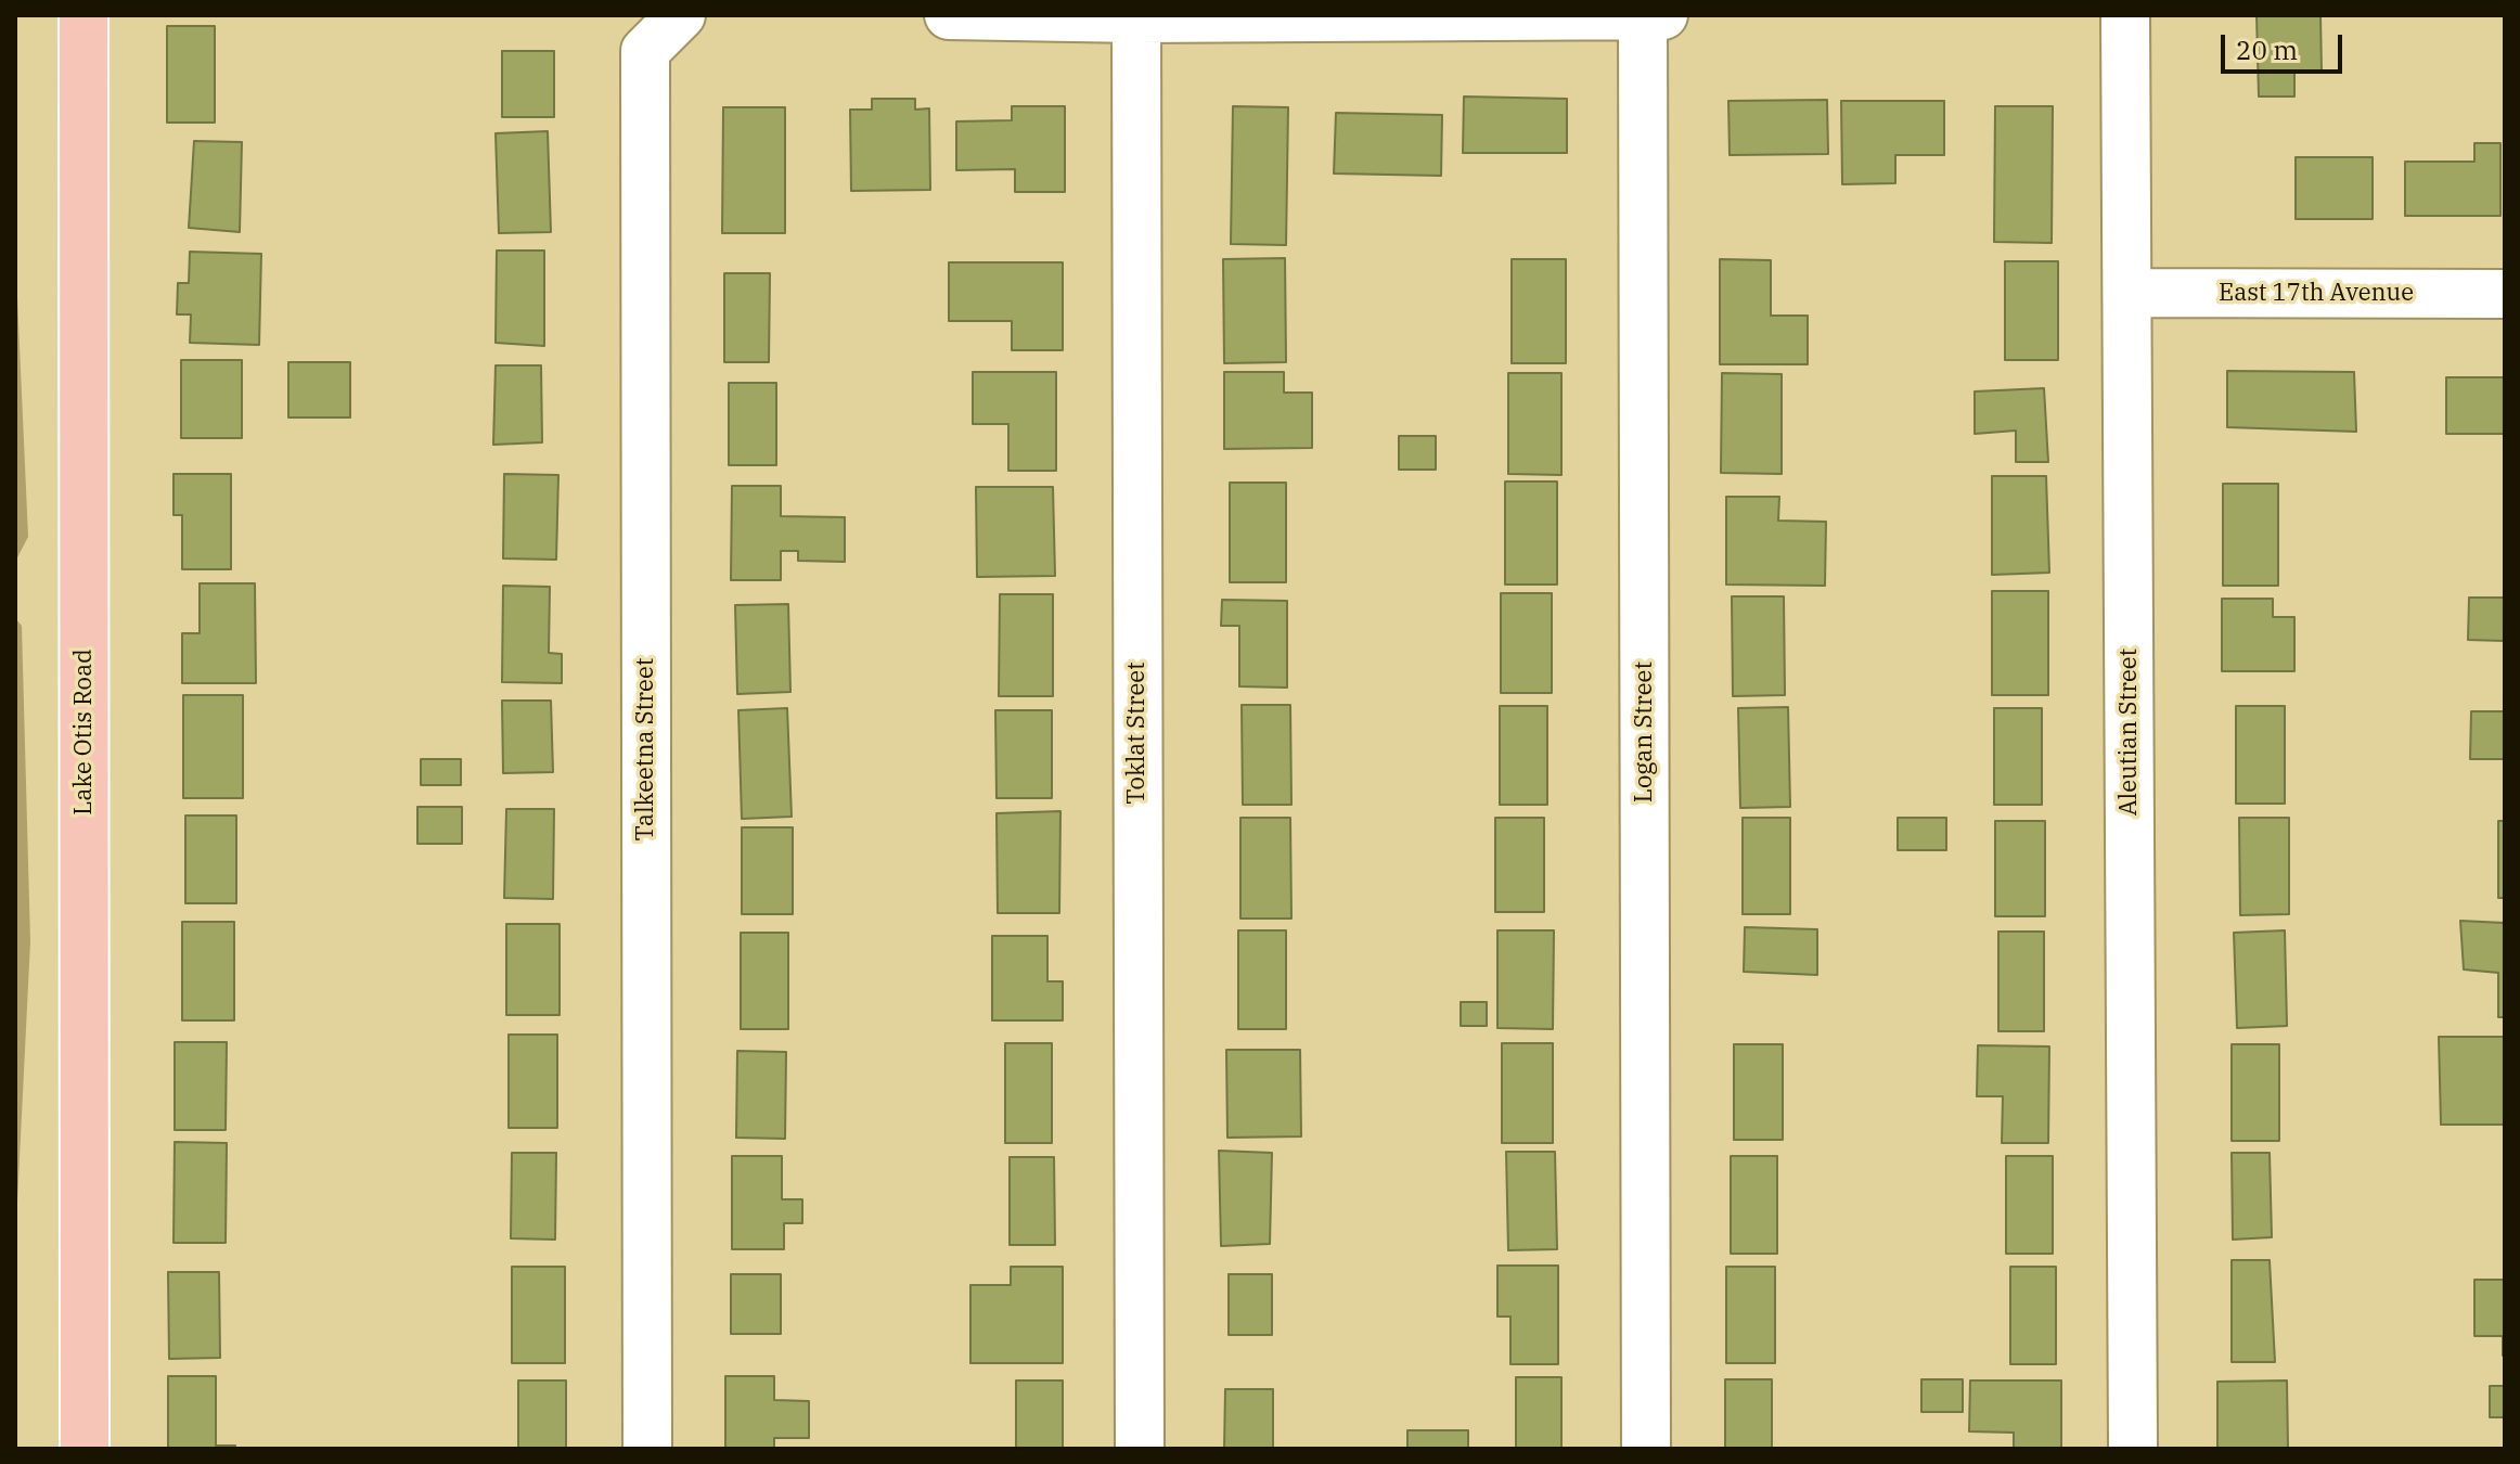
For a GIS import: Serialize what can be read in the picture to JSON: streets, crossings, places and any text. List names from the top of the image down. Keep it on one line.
{"streets":{"main road":["Lake Otis Road"],"street":["East 17th Avenue","Logan Street","Aleutian Street","Toklat Street","Talkeetna Street"]},"crossings":[["East 17th Avenue","Aleutian Street"]],"scale_bar":"20 m"}
